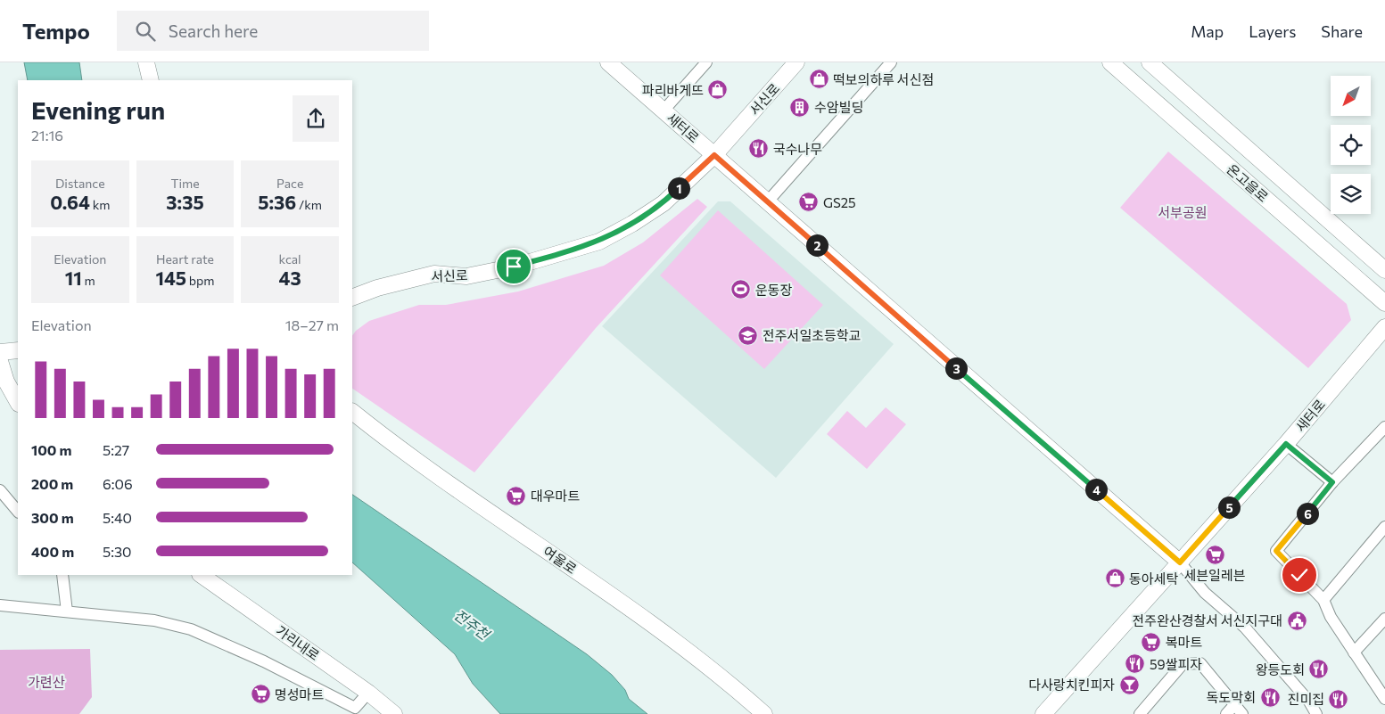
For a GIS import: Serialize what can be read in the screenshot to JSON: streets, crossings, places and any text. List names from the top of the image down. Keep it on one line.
{"streets":{"street":["서신로","새터로","온고을로","여울로","가리내로"]},"crossings":[["서신로","새터로"]],"water":["전주천"],"parks":["서부공원","가련산"],"places":{"shop":["떡보의하루 서신점","파리바게뜨","동아세탁"],"building":["수암빌딩"],"restaurant":["국수나무","59쌀피자","왕등도회","독도막회","진미집"],"supermarket":["GS25","대우마트","세븐일레븐","복마트","명성마트"],"sports":["운동장"],"school or university":["전주서일초등학교"],"public building":["전주완산경찰서 서신지구대"],"bar":["다사랑치킨피자"]},"north":"bottom left","page":{"header":"Tempo","search":"Search here","nav":["Map","Layers","Share"],"heading":["Evening run","21:16"],"stats":[["Distance","0.64 km"],["Time","3:35"],["Pace","5:36 /km"],["Elevation","11 m"],["Heart rate","145 bpm"],["kcal","43"]],"pins":["1","2","3","4","5","6"],"chart":["Elevation","18–27 m"],"list":[{"name":"100 m","note":"5:27"},{"name":"200 m","note":"6:06"},{"name":"300 m","note":"5:40"},{"name":"400 m","note":"5:30"}]}}
